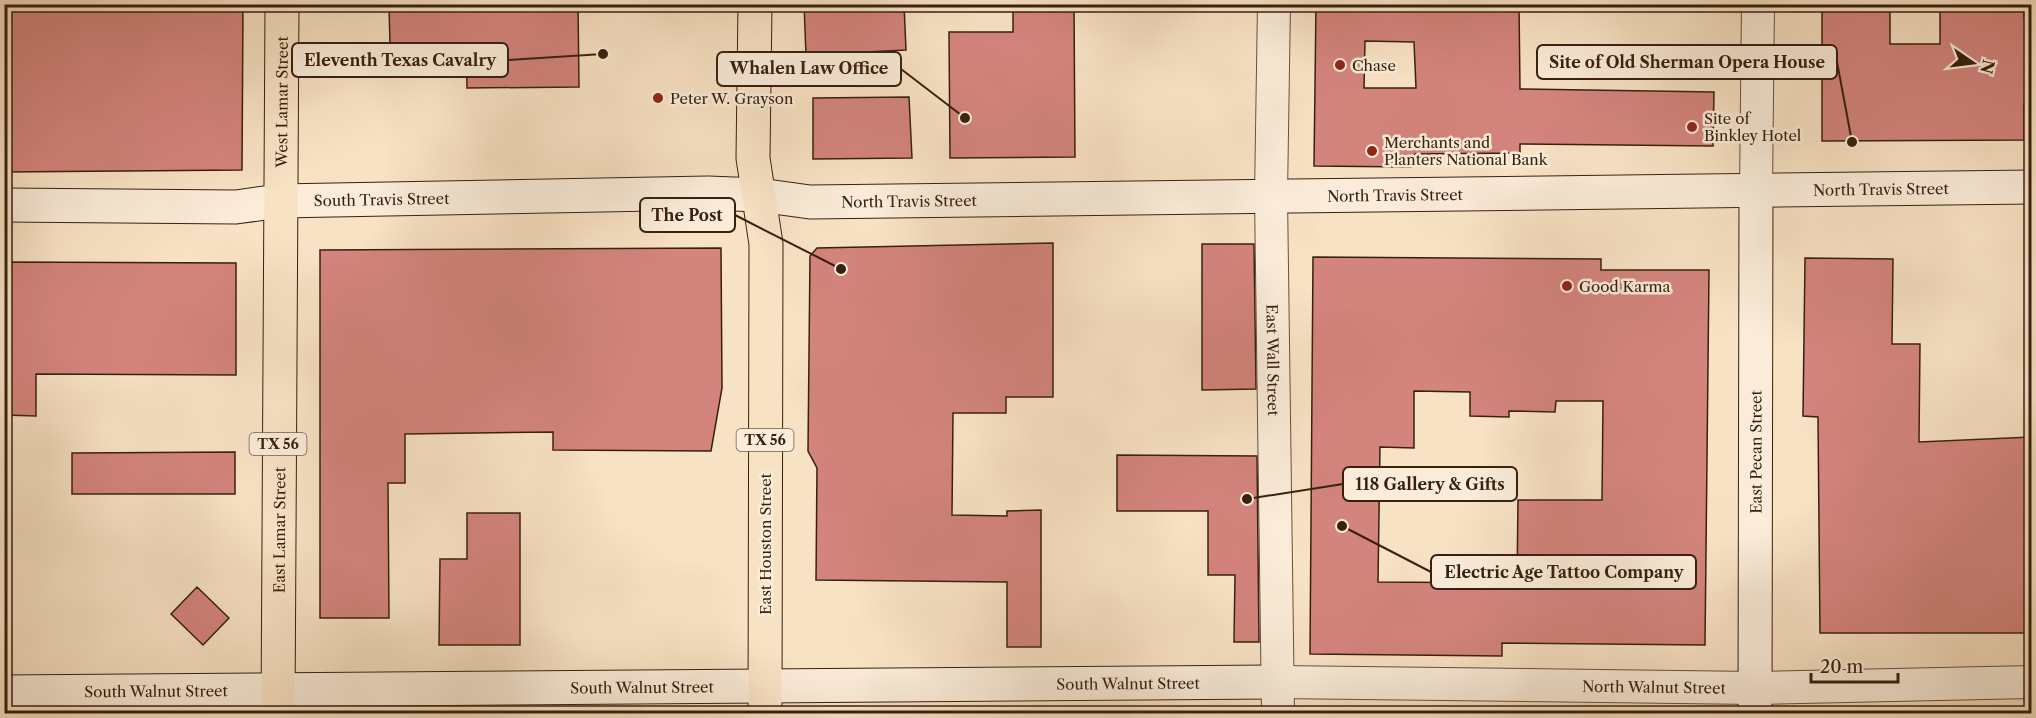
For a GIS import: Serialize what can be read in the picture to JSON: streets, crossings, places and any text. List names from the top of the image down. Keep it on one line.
{"streets":{"main road":["West Lamar Street","North Travis Street","South Travis Street","TX 56","East Pecan Street","East Lamar Street","East Houston Street","South Walnut Street"],"street":["East Wall Street","North Walnut Street"]},"crossings":[["West Lamar Street","South Travis Street"],["West Lamar Street","East Lamar Street"],["North Travis Street","South Travis Street"],["North Travis Street","East Wall Street"],["North Travis Street","TX 56"],["North Travis Street","East Pecan Street"],["North Travis Street","East Houston Street"],["South Travis Street","TX 56"],["South Travis Street","East Lamar Street"],["South Travis Street","East Houston Street"],["East Wall Street","South Walnut Street"],["East Wall Street","North Walnut Street"],["TX 56","East Houston Street"],["East Pecan Street","North Walnut Street"],["East Lamar Street","South Walnut Street"],["East Houston Street","South Walnut Street"],["South Walnut Street","North Walnut Street"]],"places":["Eleventh Texas Cavalry","Chase","Peter W. Grayson","Whalen Law Office","Site of Binkley Hotel","Site of Old Sherman Opera House","Merchants and Planters National Bank","The Post","Good Karma","118 Gallery & Gifts","Electric Age Tattoo Company"],"scale_bar":"20 m","north":"right"}
